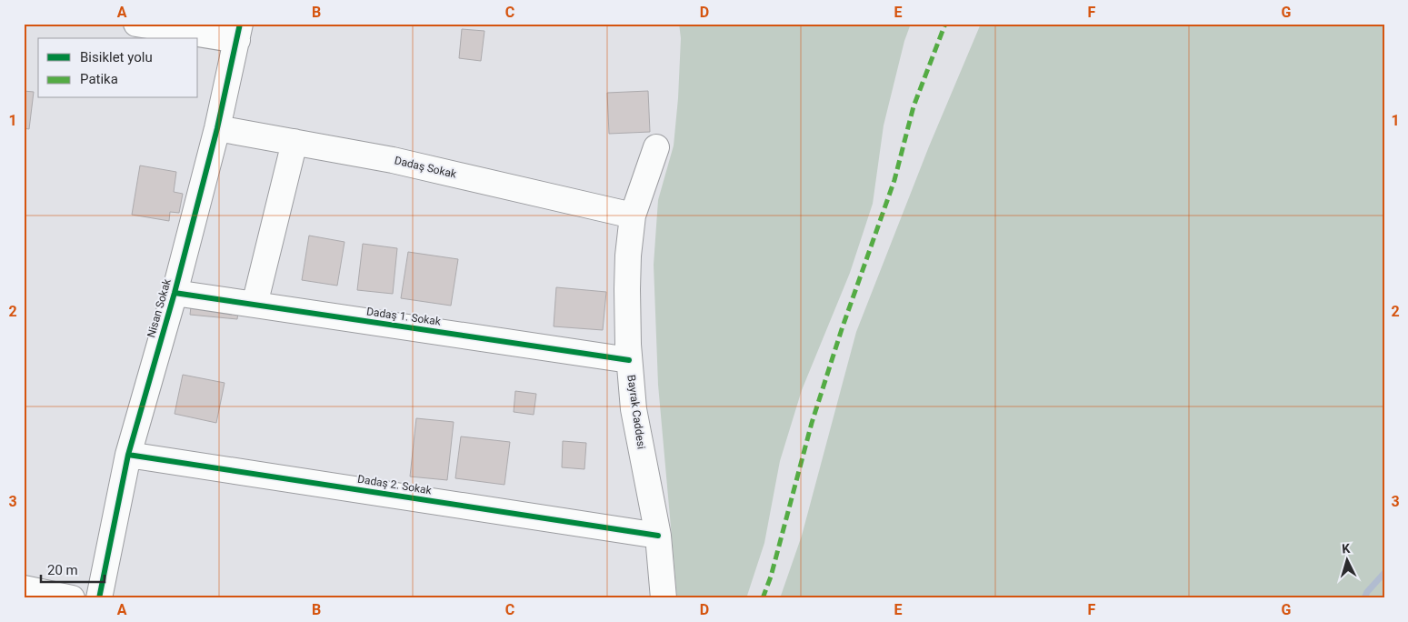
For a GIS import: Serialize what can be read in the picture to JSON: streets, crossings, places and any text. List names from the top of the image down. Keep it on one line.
{"streets":{"street":["Dadaş Sokak","Nisan Sokak","Dadaş 1. Sokak","Bayrak Caddesi","Dadaş 2. Sokak"]},"crossings":[["Dadaş Sokak","Nisan Sokak"],["Dadaş Sokak","Bayrak Caddesi"],["Nisan Sokak","Dadaş 1. Sokak"],["Nisan Sokak","Dadaş 2. Sokak"],["Dadaş 1. Sokak","Bayrak Caddesi"],["Bayrak Caddesi","Dadaş 2. Sokak"]],"legend":["Bisiklet yolu","Patika"],"scale_bar":"20 m","north":"top","grid":{"columns":["A","B","C","D","E","F","G"],"rows":["1","2","3"]}}
